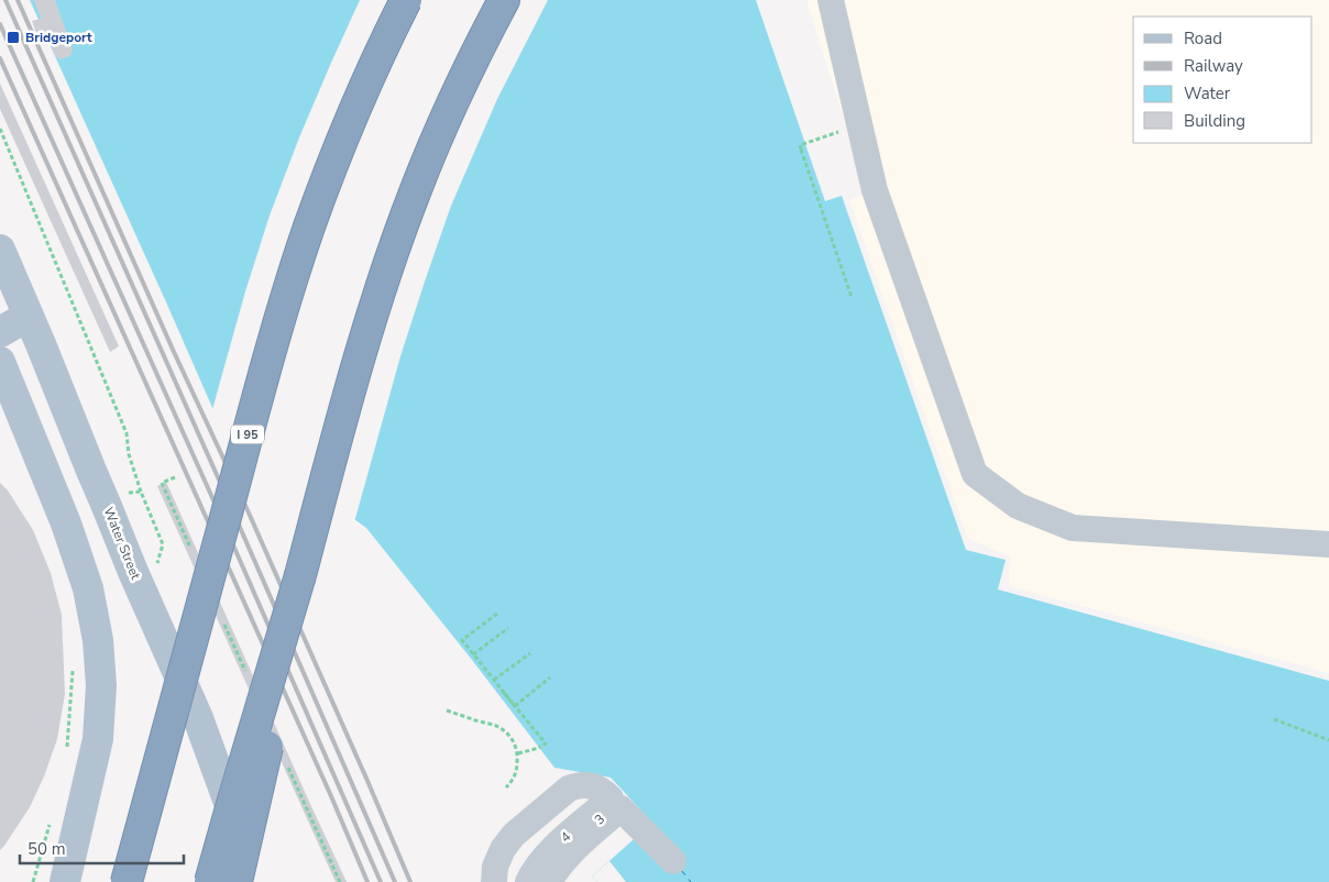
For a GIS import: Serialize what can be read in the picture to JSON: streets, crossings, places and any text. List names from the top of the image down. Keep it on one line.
{"streets":{"highway":["I 95"],"main road":["Water Street"],"lane":["3","4"]},"crossings":[["3","4"]],"places":{"transit":["Bridgeport"]},"legend":["Road","Railway","Water","Building"],"scale_bar":"50 m"}
